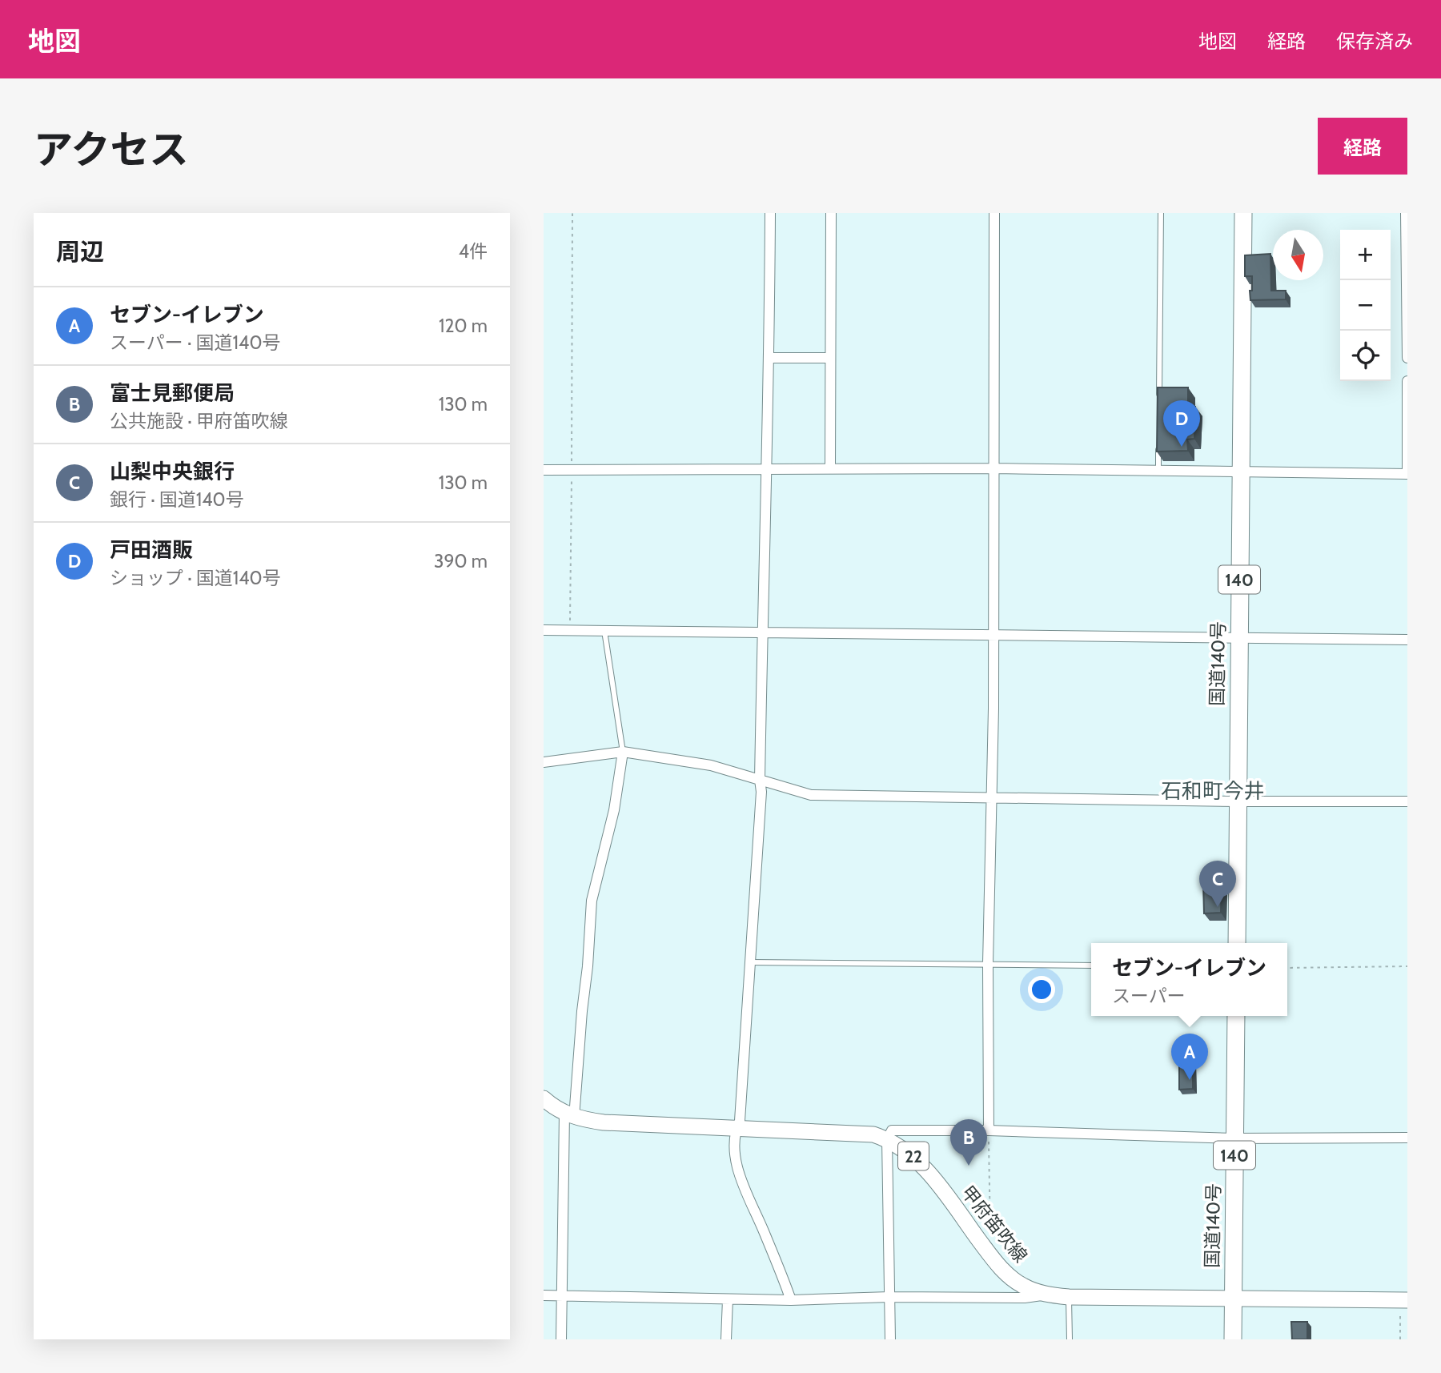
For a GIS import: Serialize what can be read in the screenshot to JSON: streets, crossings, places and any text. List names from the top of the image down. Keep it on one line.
{"streets":{"highway":["140","国道140号"],"main road":["22","甲府笛吹線"]},"crossings":[["国道140号","甲府笛吹線"]],"districts":["石和町今井"],"north":"bottom","page":{"header":"地図","nav":["地図","経路","保存済み"],"title":"アクセス","buttons":"経路","heading":["周辺","4件"],"map_buttons":["+","−"],"list":[{"mark":"A","name":"セブン-イレブン","note":"スーパー · 国道140号","value":"120 m"},{"mark":"B","name":"富士見郵便局","note":"公共施設 · 甲府笛吹線","value":"130 m"},{"mark":"C","name":"山梨中央銀行","note":"銀行 · 国道140号","value":"130 m"},{"mark":"D","name":"戸田酒販","note":"ショップ · 国道140号","value":"390 m"}],"pins":["D","C","A","B"],"popup":["セブン-イレブン","スーパー"]}}
